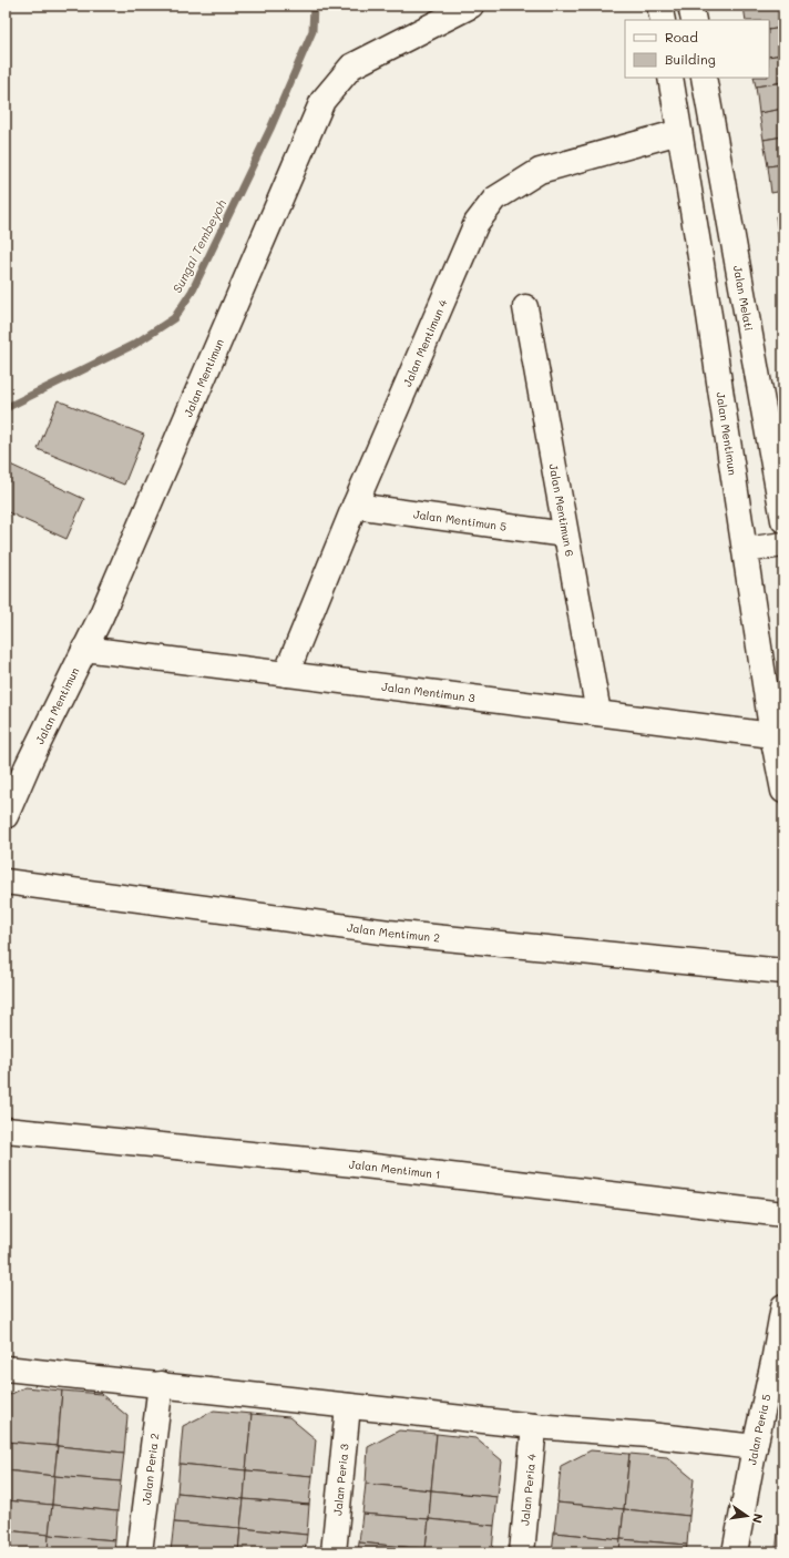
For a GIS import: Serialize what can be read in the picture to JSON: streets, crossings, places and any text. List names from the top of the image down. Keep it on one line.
{"streets":{"street":["Jalan Melati","Jalan Mentimun 4","Jalan Mentimun","Jalan Mentimun 6","Jalan Mentimun 5","Jalan Mentimun 3","Jalan Mentimun 2","Jalan Mentimun 1","Jalan Peria 5","Jalan Peria 2","Jalan Peria 3","Jalan Peria 4"]},"crossings":[["Jalan Mentimun 4","Jalan Mentimun"],["Jalan Mentimun 4","Jalan Mentimun 5"],["Jalan Mentimun 4","Jalan Mentimun 3"],["Jalan Mentimun","Jalan Mentimun 3"],["Jalan Mentimun 6","Jalan Mentimun 5"],["Jalan Mentimun 6","Jalan Mentimun 3"]],"water":["Sungai Tembeyoh"],"legend":["Road","Building"],"north":"right"}
